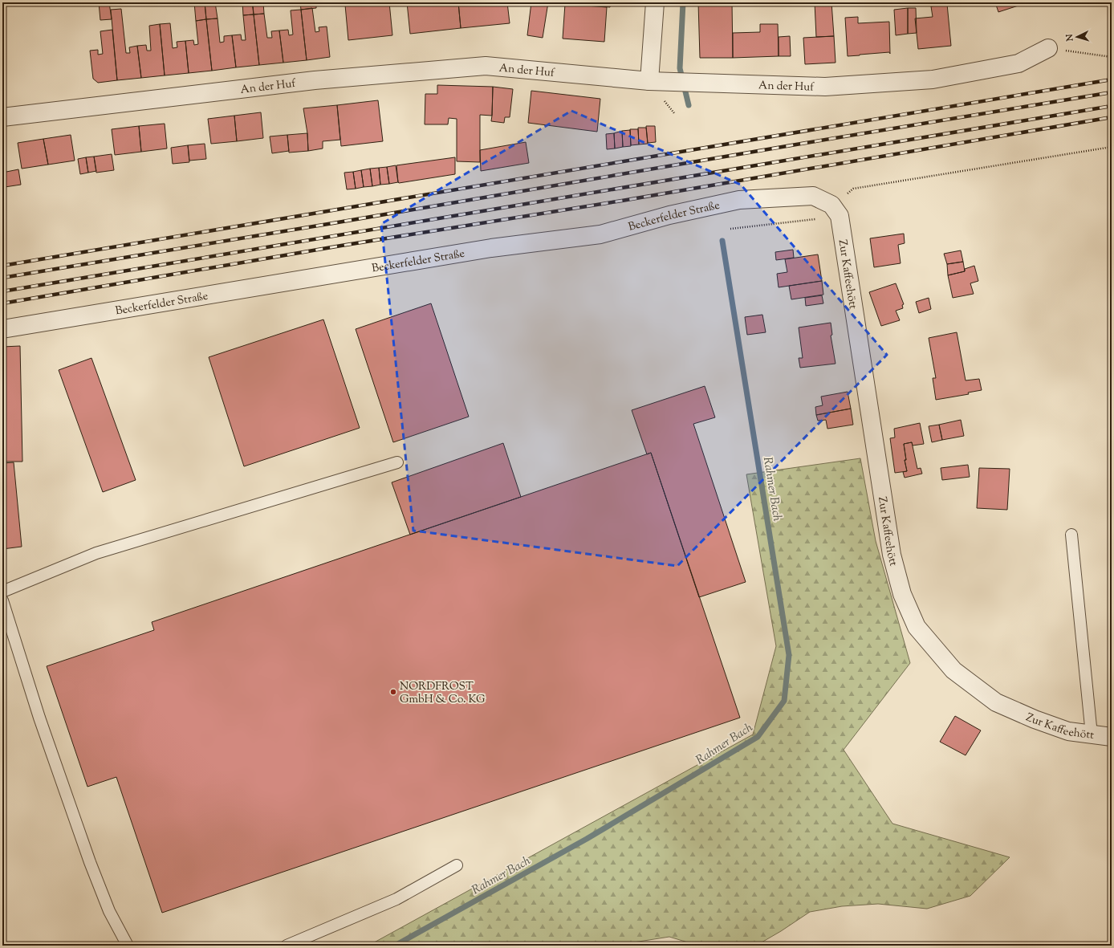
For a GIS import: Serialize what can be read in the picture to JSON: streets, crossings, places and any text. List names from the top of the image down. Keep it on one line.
{"streets":{"street":["An der Huf","Beckerfelder Straße","Zur Kaffeehött"]},"crossings":[["Beckerfelder Straße","Zur Kaffeehött"]],"water":["Rahmer Bach"],"places":["NORDFROST GmbH & Co. KG"],"north":"left"}
